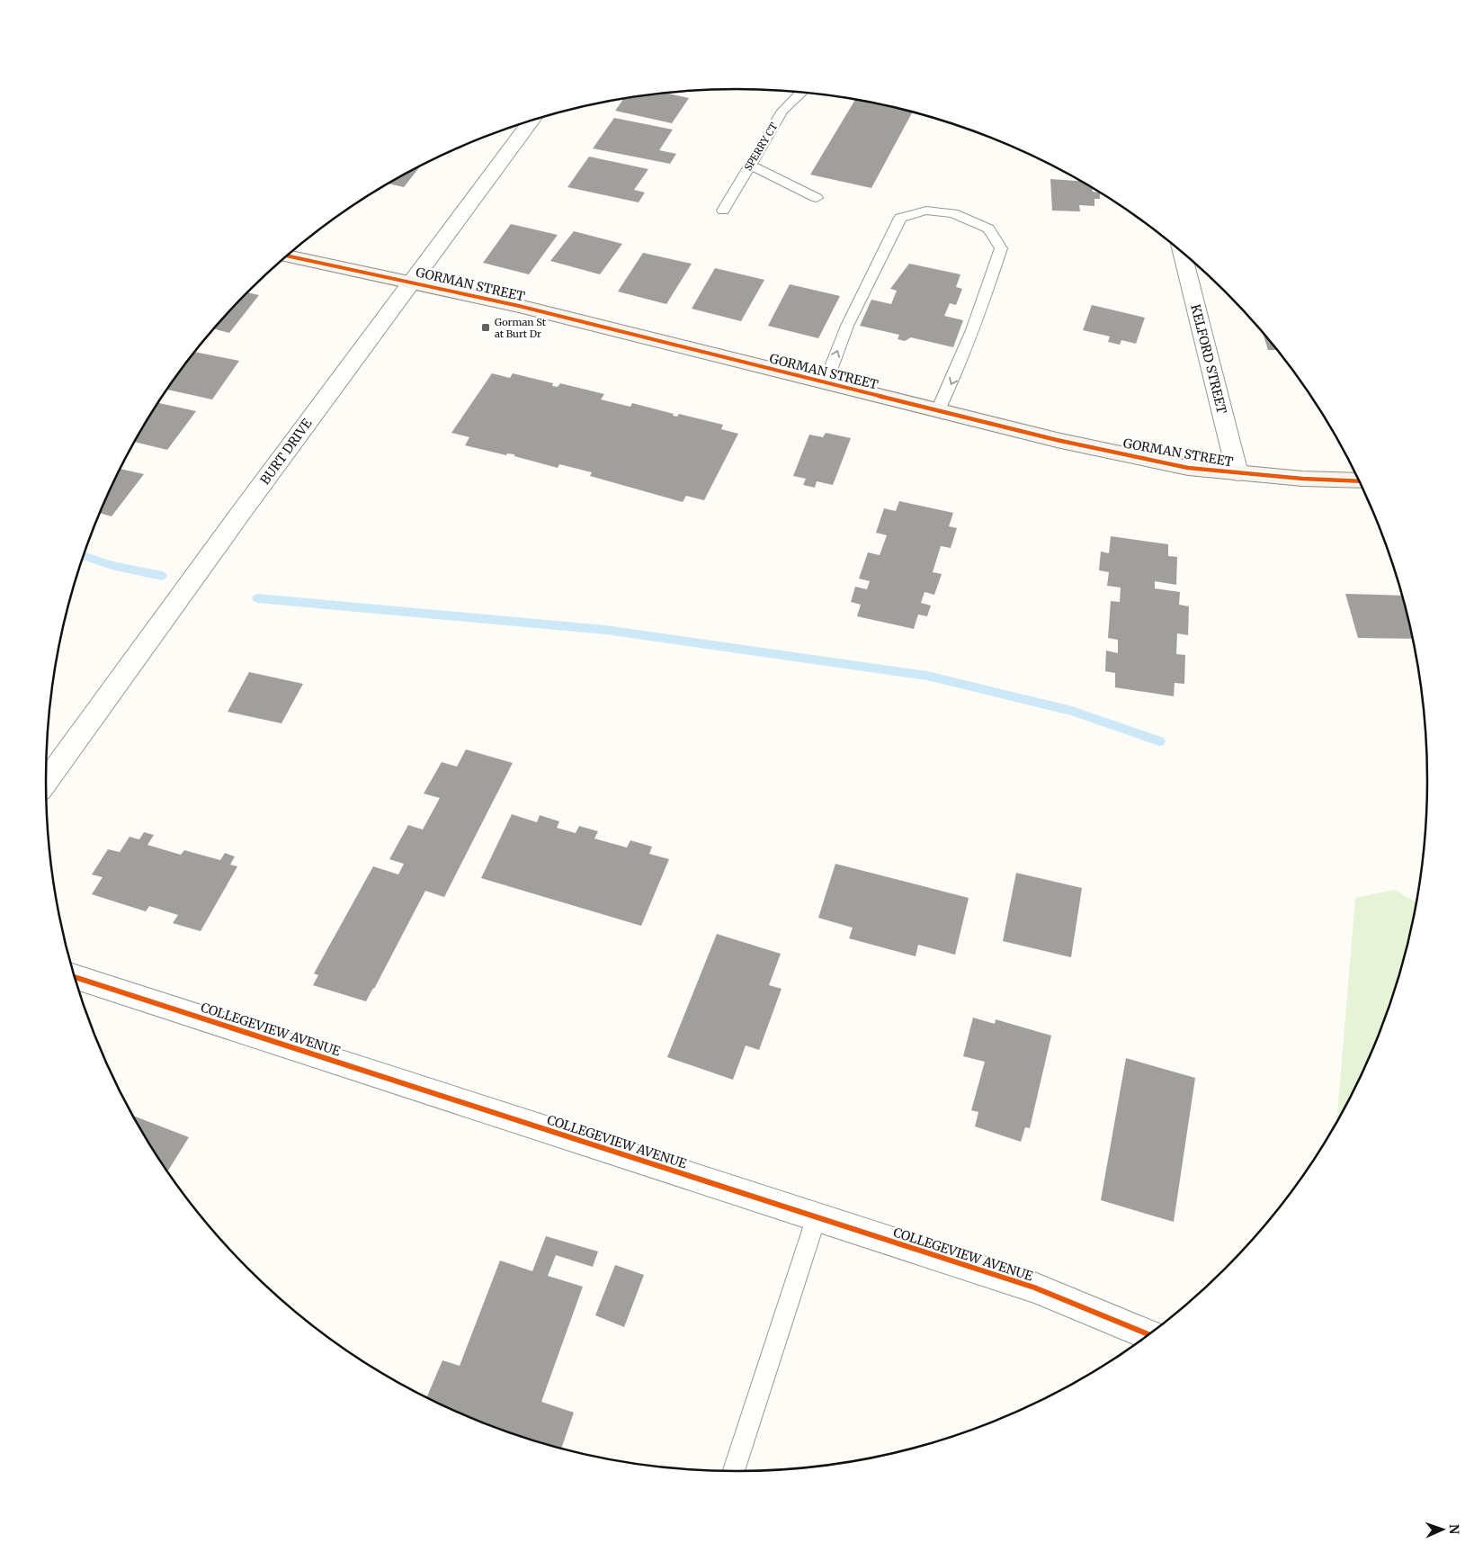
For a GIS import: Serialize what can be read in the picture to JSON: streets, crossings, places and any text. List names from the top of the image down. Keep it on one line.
{"streets":{"main road":["GORMAN STREET"],"street":["KELFORD STREET","BURT DRIVE","COLLEGEVIEW AVENUE"],"lane":["SPERRY CT"]},"crossings":[["GORMAN STREET","KELFORD STREET"],["GORMAN STREET","BURT DRIVE"]],"places":{"transit":["Gorman St at Burt Dr"]},"north":"right"}
